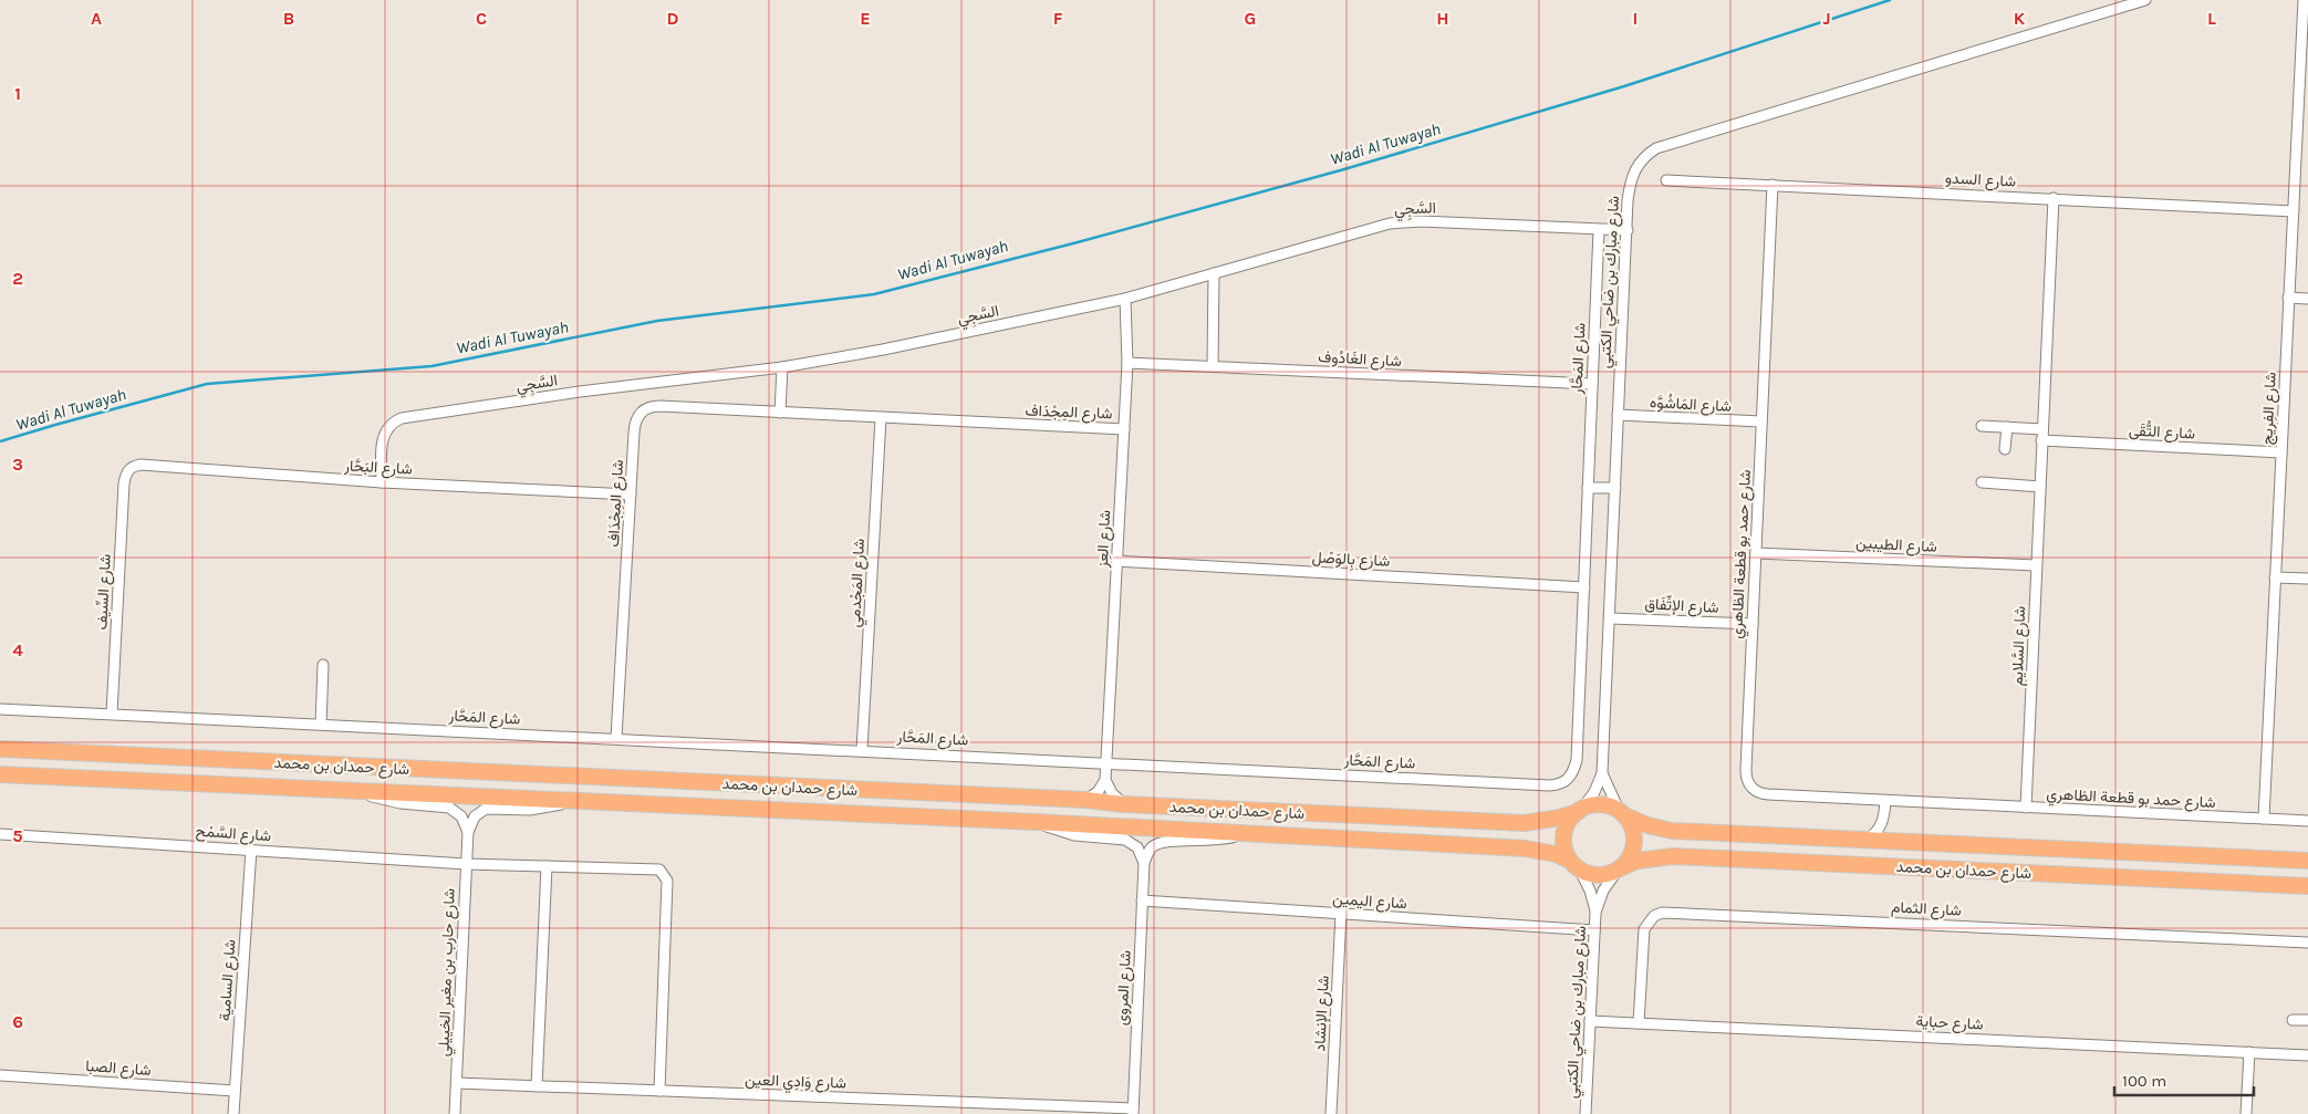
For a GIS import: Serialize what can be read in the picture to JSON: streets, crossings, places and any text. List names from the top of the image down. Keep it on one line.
{"streets":{"main road":["شارع حمدان بن محمد"],"street":["شارع السدو","السَّجِي","شارع مبارك بن ضاحي الكتبي","شارع الغَادُوف","شارع المَحَّار","شارع المَاشُوَّه","شارع الفِريج","شارع المِجْدَاف","شارع التُّقَى","شارع البَحَّار","شارع العِز","شارع الطيبين","شارع حمد بو قطعة الظاهري","شارع بِالوَصْل","شارع المَجْدمي","شارع السِّيف","شارع الإتِّفَاق","شارع السَّلايم","شارع السَّمْح","شارع اليمين","شارع الثمام","شارع حارب بن مغير الخييلي","شارع السامية","شارع المروى","شارع الإنشاد","شارع حباية","شارع الصبا","شارع وَادِي العين"]},"crossings":[["شارع السدو","شارع الفِريج"],["شارع السدو","شارع حمد بو قطعة الظاهري"],["شارع السدو","شارع السَّلايم"],["السَّجِي","شارع مبارك بن ضاحي الكتبي"],["السَّجِي","شارع المَحَّار"],["السَّجِي","شارع البَحَّار"],["السَّجِي","شارع العِز"],["شارع مبارك بن ضاحي الكتبي","شارع المَاشُوَّه"],["شارع مبارك بن ضاحي الكتبي","شارع الإتِّفَاق"],["شارع مبارك بن ضاحي الكتبي","شارع حمدان بن محمد"],["شارع مبارك بن ضاحي الكتبي","شارع اليمين"],["شارع مبارك بن ضاحي الكتبي","شارع حباية"],["شارع الغَادُوف","شارع المَحَّار"],["شارع الغَادُوف","شارع العِز"],["شارع المَحَّار","شارع المِجْدَاف"],["شارع المَحَّار","شارع العِز"],["شارع المَحَّار","شارع بِالوَصْل"],["شارع المَحَّار","شارع المَجْدمي"],["شارع المَحَّار","شارع السِّيف"],["شارع المَاشُوَّه","شارع حمد بو قطعة الظاهري"],["شارع الفِريج","شارع التُّقَى"],["شارع الفِريج","شارع حمد بو قطعة الظاهري"],["شارع المِجْدَاف","شارع البَحَّار"],["شارع المِجْدَاف","شارع العِز"],["شارع المِجْدَاف","شارع المَجْدمي"],["شارع التُّقَى","شارع السَّلايم"],["شارع البَحَّار","شارع السِّيف"],["شارع العِز","شارع بِالوَصْل"],["شارع الطيبين","شارع حمد بو قطعة الظاهري"],["شارع الطيبين","شارع السَّلايم"],["شارع حمد بو قطعة الظاهري","شارع الإتِّفَاق"],["شارع حمد بو قطعة الظاهري","شارع السَّلايم"],["شارع السَّمْح","شارع حارب بن مغير الخييلي"],["شارع السَّمْح","شارع السامية"],["شارع السَّمْح","شارع وَادِي العين"],["شارع اليمين","شارع المروى"],["شارع اليمين","شارع الإنشاد"],["شارع الثمام","شارع حباية"],["شارع حارب بن مغير الخييلي","شارع وَادِي العين"],["شارع السامية","شارع الصبا"],["شارع المروى","شارع وَادِي العين"]],"water":["Wadi Al Tuwayah"],"scale_bar":"100 m","grid":{"columns":["A","B","C","D","E","F","G","H","I","J","K","L"],"rows":["1","2","3","4","5","6"]}}
